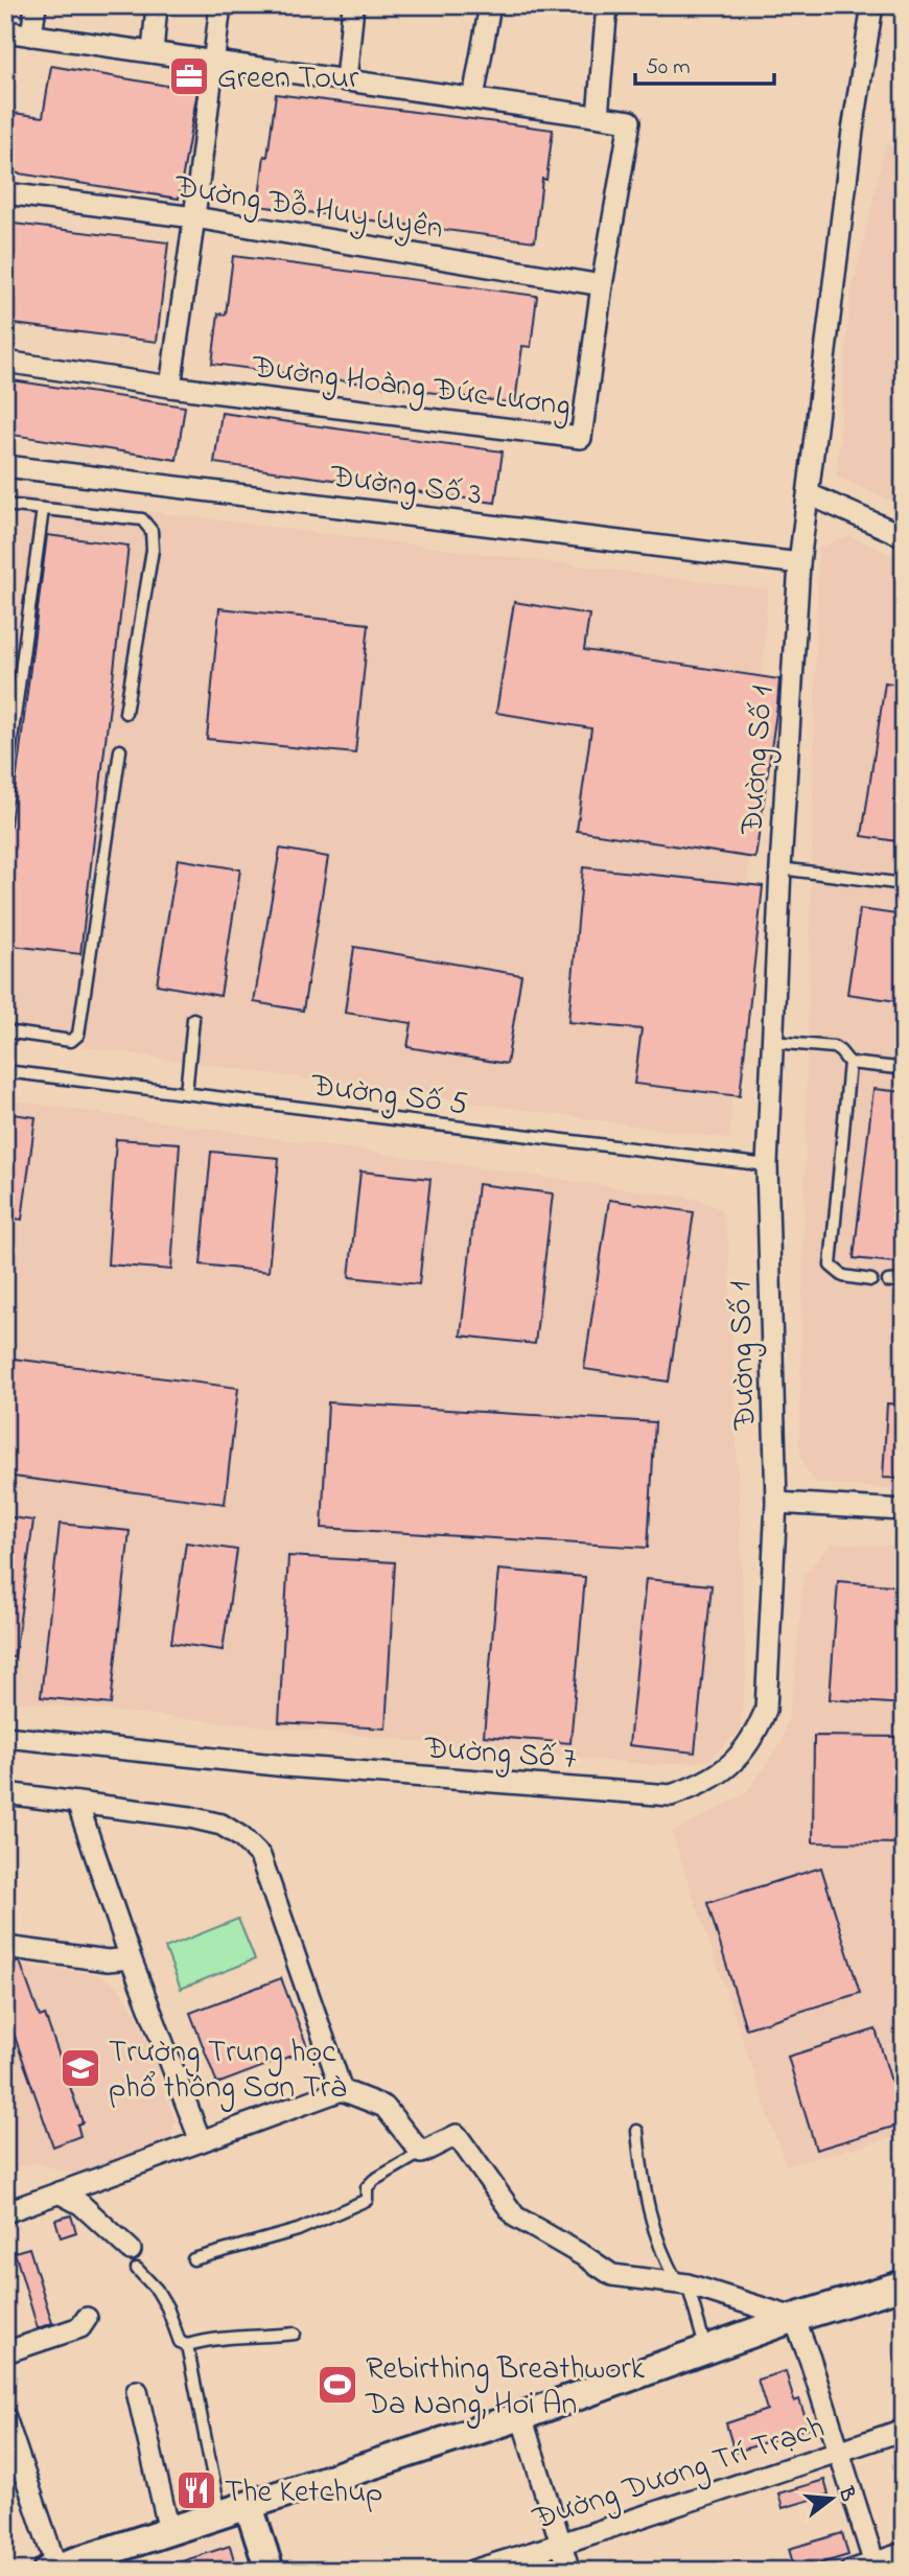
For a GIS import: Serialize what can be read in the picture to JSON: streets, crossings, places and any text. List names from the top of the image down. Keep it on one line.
{"streets":{"street":["Đường Đỗ Huy Uyên","Đường Hoàng Đức Lương","Đường Số 3","Đường Số 1","Đường Số 7","Đường Dương Trí Trạch"],"lane":["Đường Số 5"]},"crossings":[["Đường Đỗ Huy Uyên","Đường Hoàng Đức Lương"],["Đường Số 3","Đường Số 1"],["Đường Số 1","Đường Số 5"],["Đường Số 1","Đường Số 7"]],"places":{"office":["Green Tour"],"school or university":["Trường Trung học phổ thông Sơn Trà"],"sports":["Rebirthing Breathwork Da Nang, Hoi An"],"restaurant":["The Ketchup"]},"scale_bar":"50 m","north":"right"}
